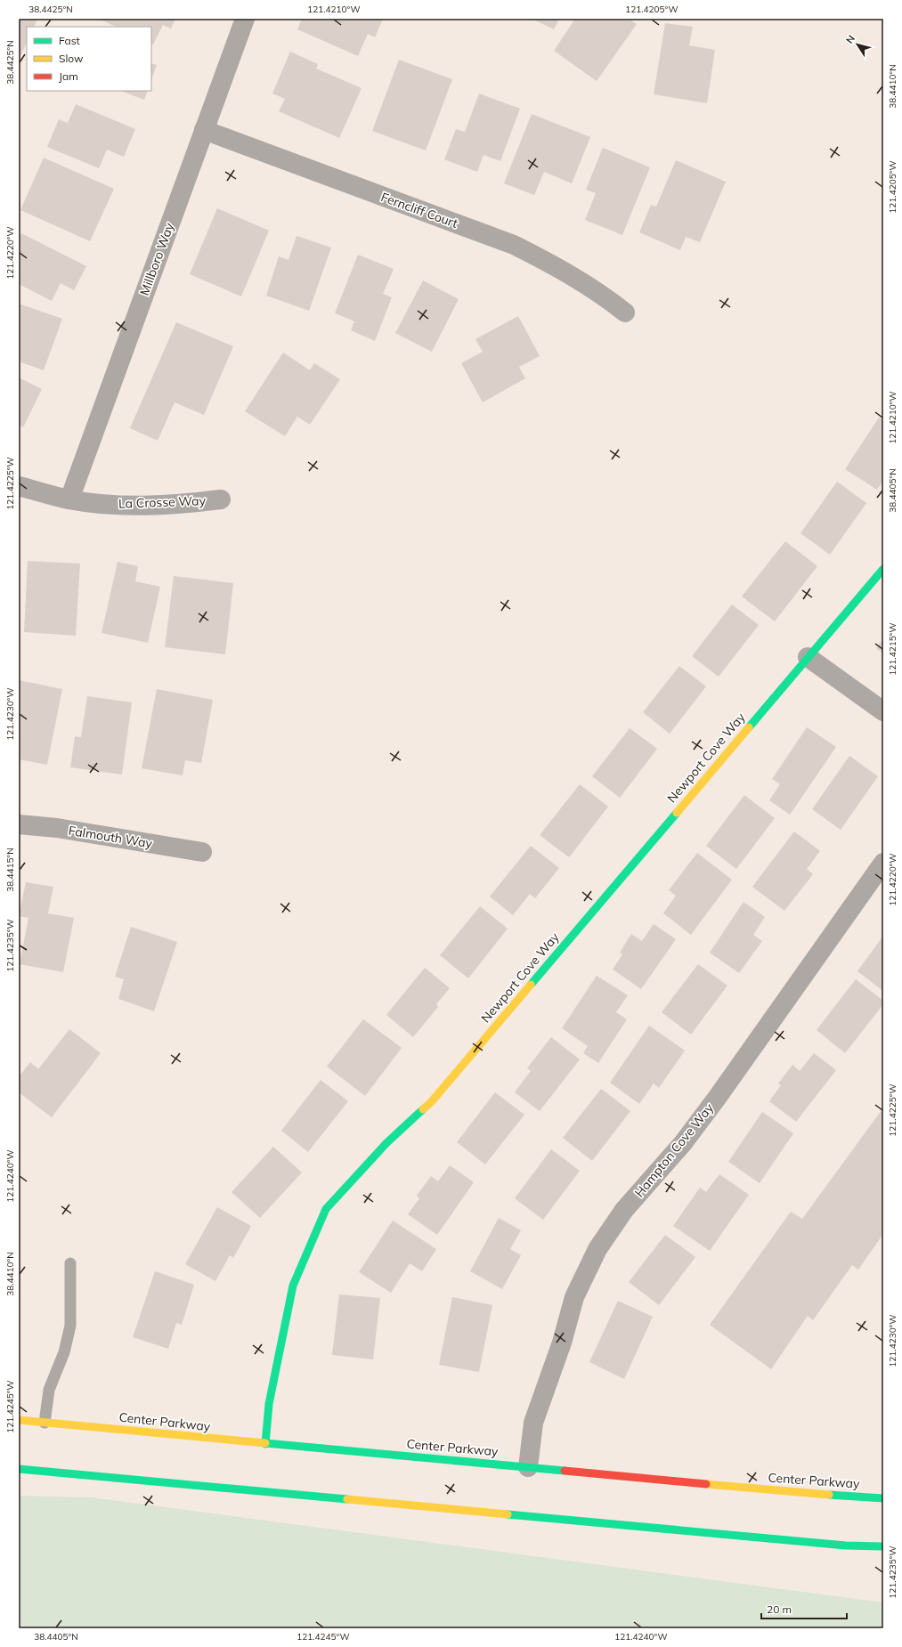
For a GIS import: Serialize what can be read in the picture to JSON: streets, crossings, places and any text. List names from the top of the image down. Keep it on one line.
{"streets":{"main road":["Newport Cove Way","Center Parkway"],"street":["Ferncliff Court","Millboro Way","La Crosse Way","Falmouth Way","Hampton Cove Way"]},"crossings":[["Ferncliff Court","Millboro Way"],["Millboro Way","La Crosse Way"],["Newport Cove Way","Center Parkway"],["Hampton Cove Way","Center Parkway"]],"legend":["Fast","Slow","Jam"],"scale_bar":"20 m","north":"top left","coordinates":["38.4425°N","121.4210°W","121.4205°W","38.4410°N","121.4220°W","121.4225°W","38.4405°N","121.4215°W","121.4230°W","38.4415°N","121.4235°W","121.4240°W","121.4245°W"]}
